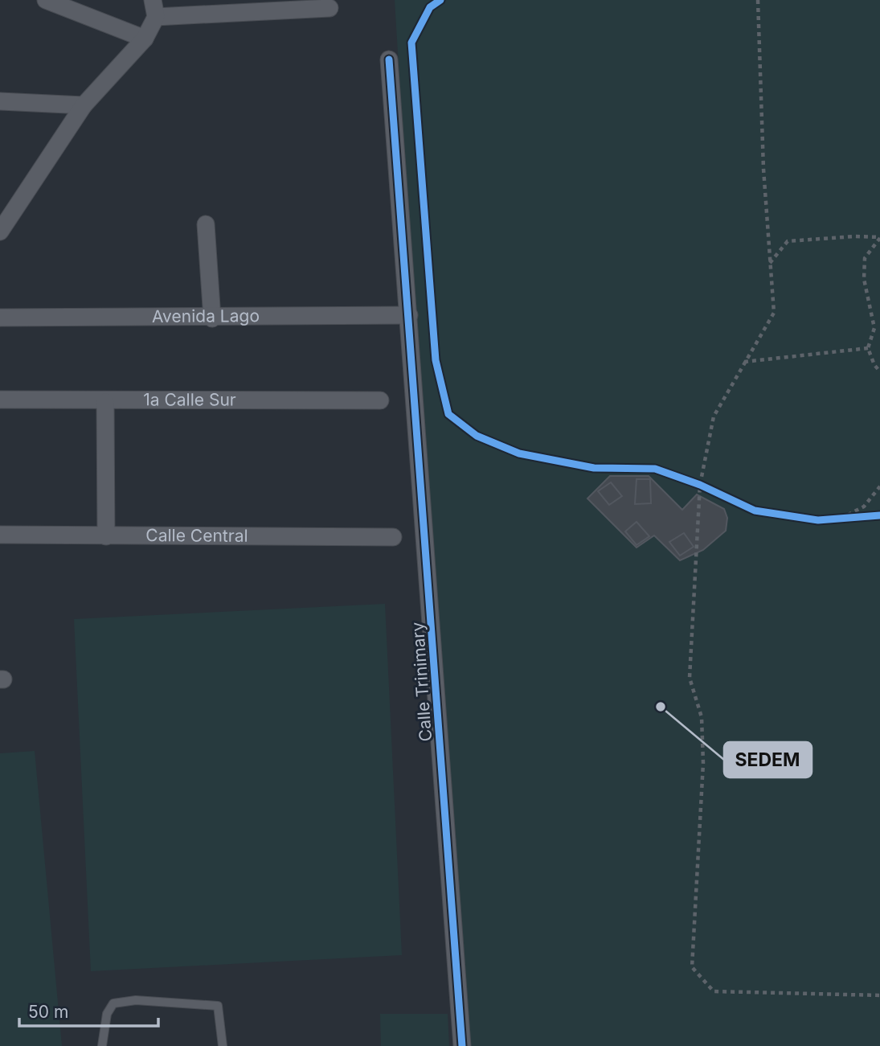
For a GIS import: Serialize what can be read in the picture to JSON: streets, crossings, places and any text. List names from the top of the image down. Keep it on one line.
{"streets":{"street":["Avenida Lago","1a Calle Sur","Calle Central","Calle Trinimary"]},"crossings":[["Avenida Lago","Calle Trinimary"]],"places":["SEDEM"],"scale_bar":"50 m"}
